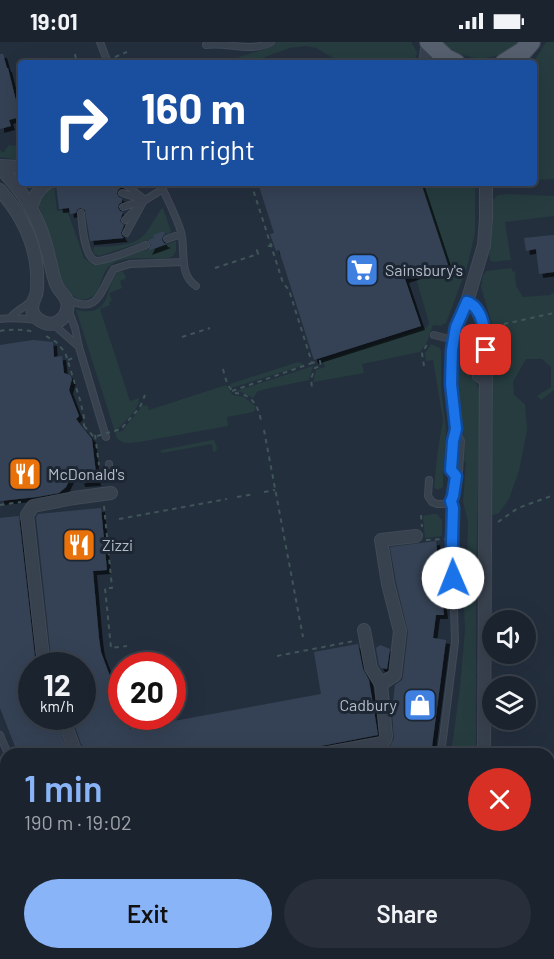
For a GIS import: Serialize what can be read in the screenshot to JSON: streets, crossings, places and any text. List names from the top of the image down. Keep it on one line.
{"places":{"supermarket":["Sainsbury's"],"restaurant":["McDonald's","Zizzi"],"shop":["Cadbury"]},"page":{"status":"19:01","turn":["160 m","Turn right"],"speed":"12 km/h","limit":"20","heading":["1 min","190 m · 19:02"],"buttons":["Exit","Share"]}}
